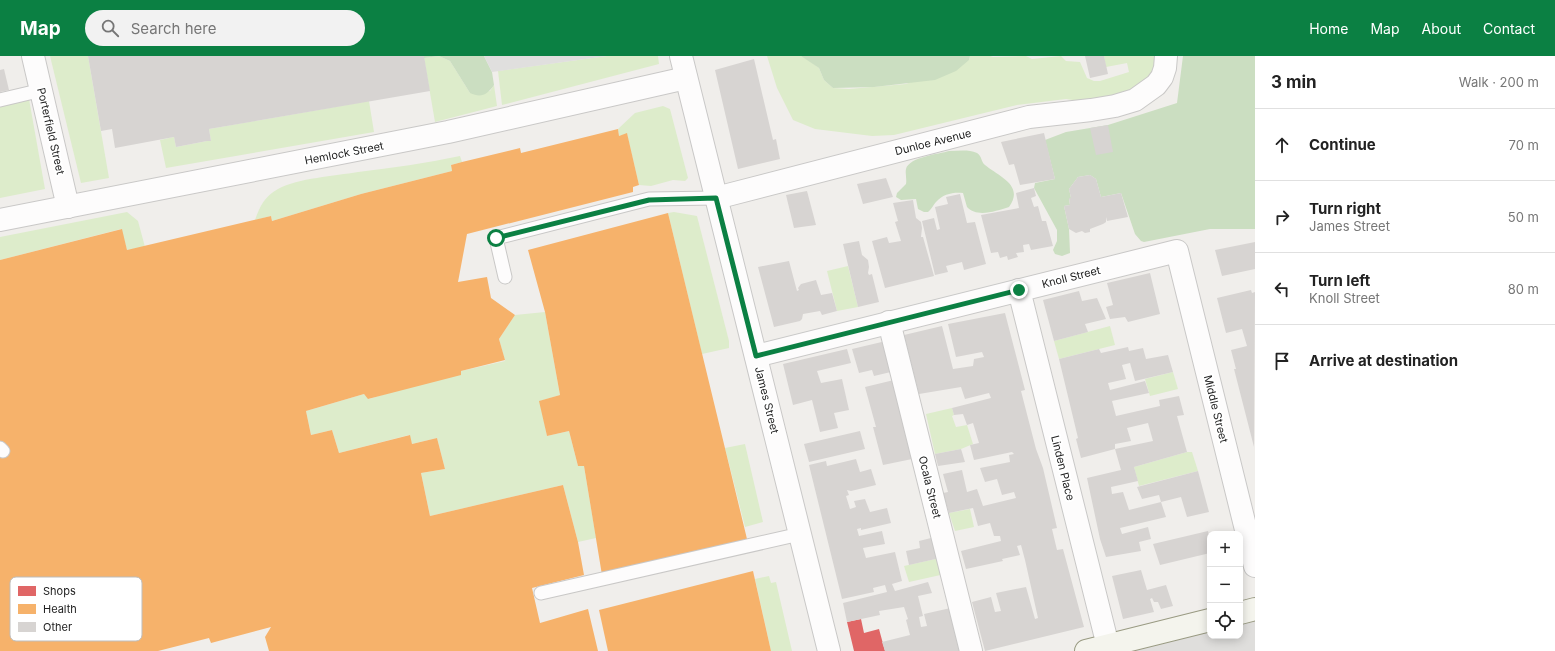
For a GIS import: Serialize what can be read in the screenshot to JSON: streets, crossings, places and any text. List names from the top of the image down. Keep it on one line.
{"streets":{"street":["Porterfield Street","Dunloe Avenue","Hemlock Street","Knoll Street","James Street","Middle Street","Linden Place","Ocala Street"]},"crossings":[["Porterfield Street","Hemlock Street"],["Dunloe Avenue","James Street"],["Hemlock Street","James Street"],["Knoll Street","James Street"],["Knoll Street","Middle Street"],["Knoll Street","Linden Place"],["Knoll Street","Ocala Street"]],"legend":["Shops","Health","Other"],"page":{"header":"Map","search":"Search here","nav":["Home","Map","About","Contact"],"heading":["3 min","Walk · 200 m"],"list":[["Continue","70 m"],["Turn right","James Street","50 m"],["Turn left","Knoll Street","80 m"],"Arrive at destination"],"map_buttons":["+","−"]}}
